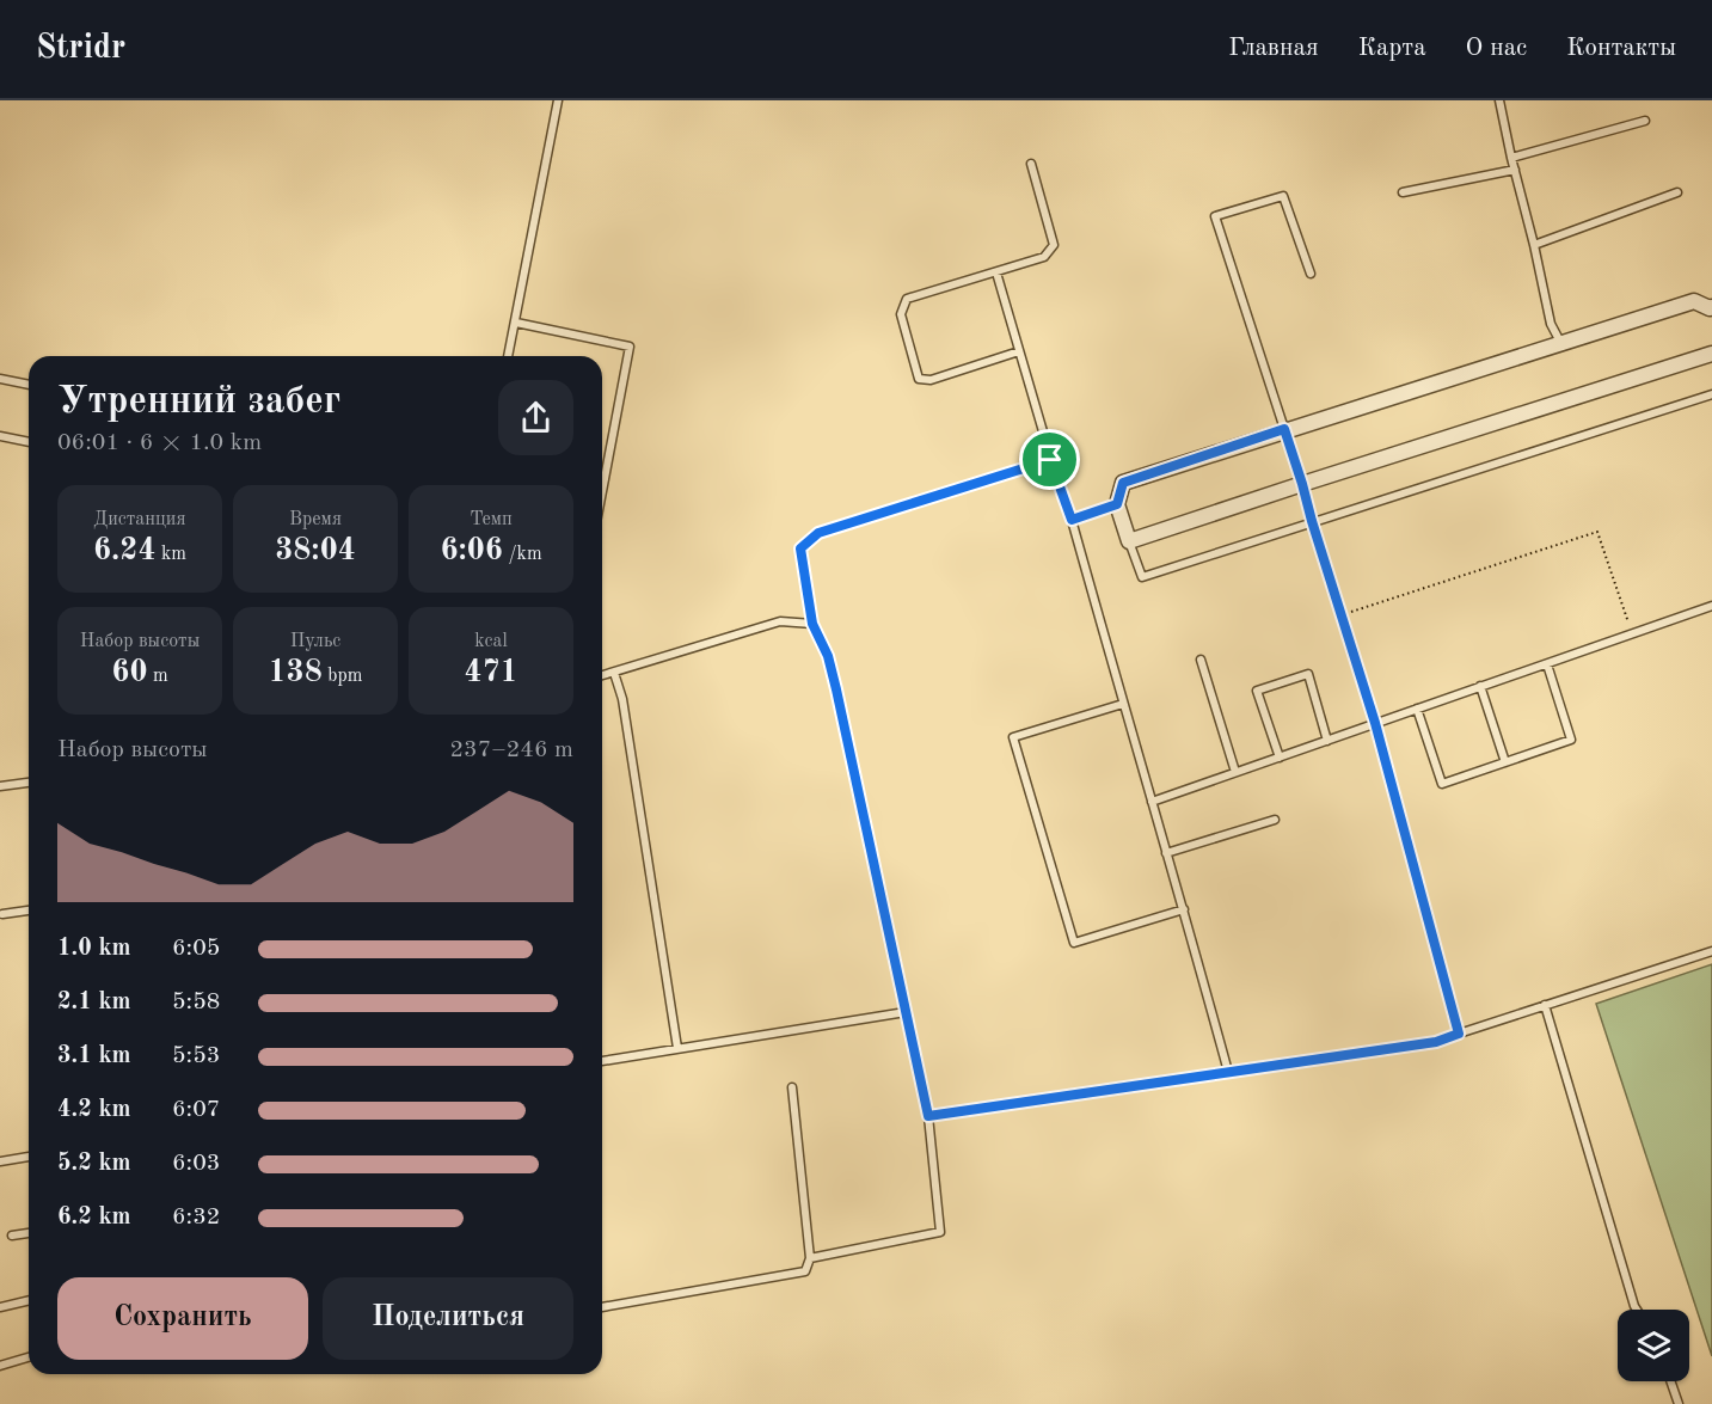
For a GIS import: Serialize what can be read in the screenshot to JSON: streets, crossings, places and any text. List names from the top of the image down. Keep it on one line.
{"page":{"header":"Stridr","nav":["Главная","Карта","О нас","Контакты"],"heading":["Утренний забег","06:01 · 6 × 1.0 km"],"stats":[["Дистанция","6.24 km"],["Время","38:04"],["Темп","6:06 /km"],["Набор высоты","60 m"],["Пульс","138 bpm"],["kcal","471"]],"chart":["Набор высоты","237–246 m"],"list":[{"name":"1.0 km","note":"6:05"},{"name":"2.1 km","note":"5:58"},{"name":"3.1 km","note":"5:53"},{"name":"4.2 km","note":"6:07"},{"name":"5.2 km","note":"6:03"},{"name":"6.2 km","note":"6:32"}],"buttons":["Сохранить","Поделиться"]}}
